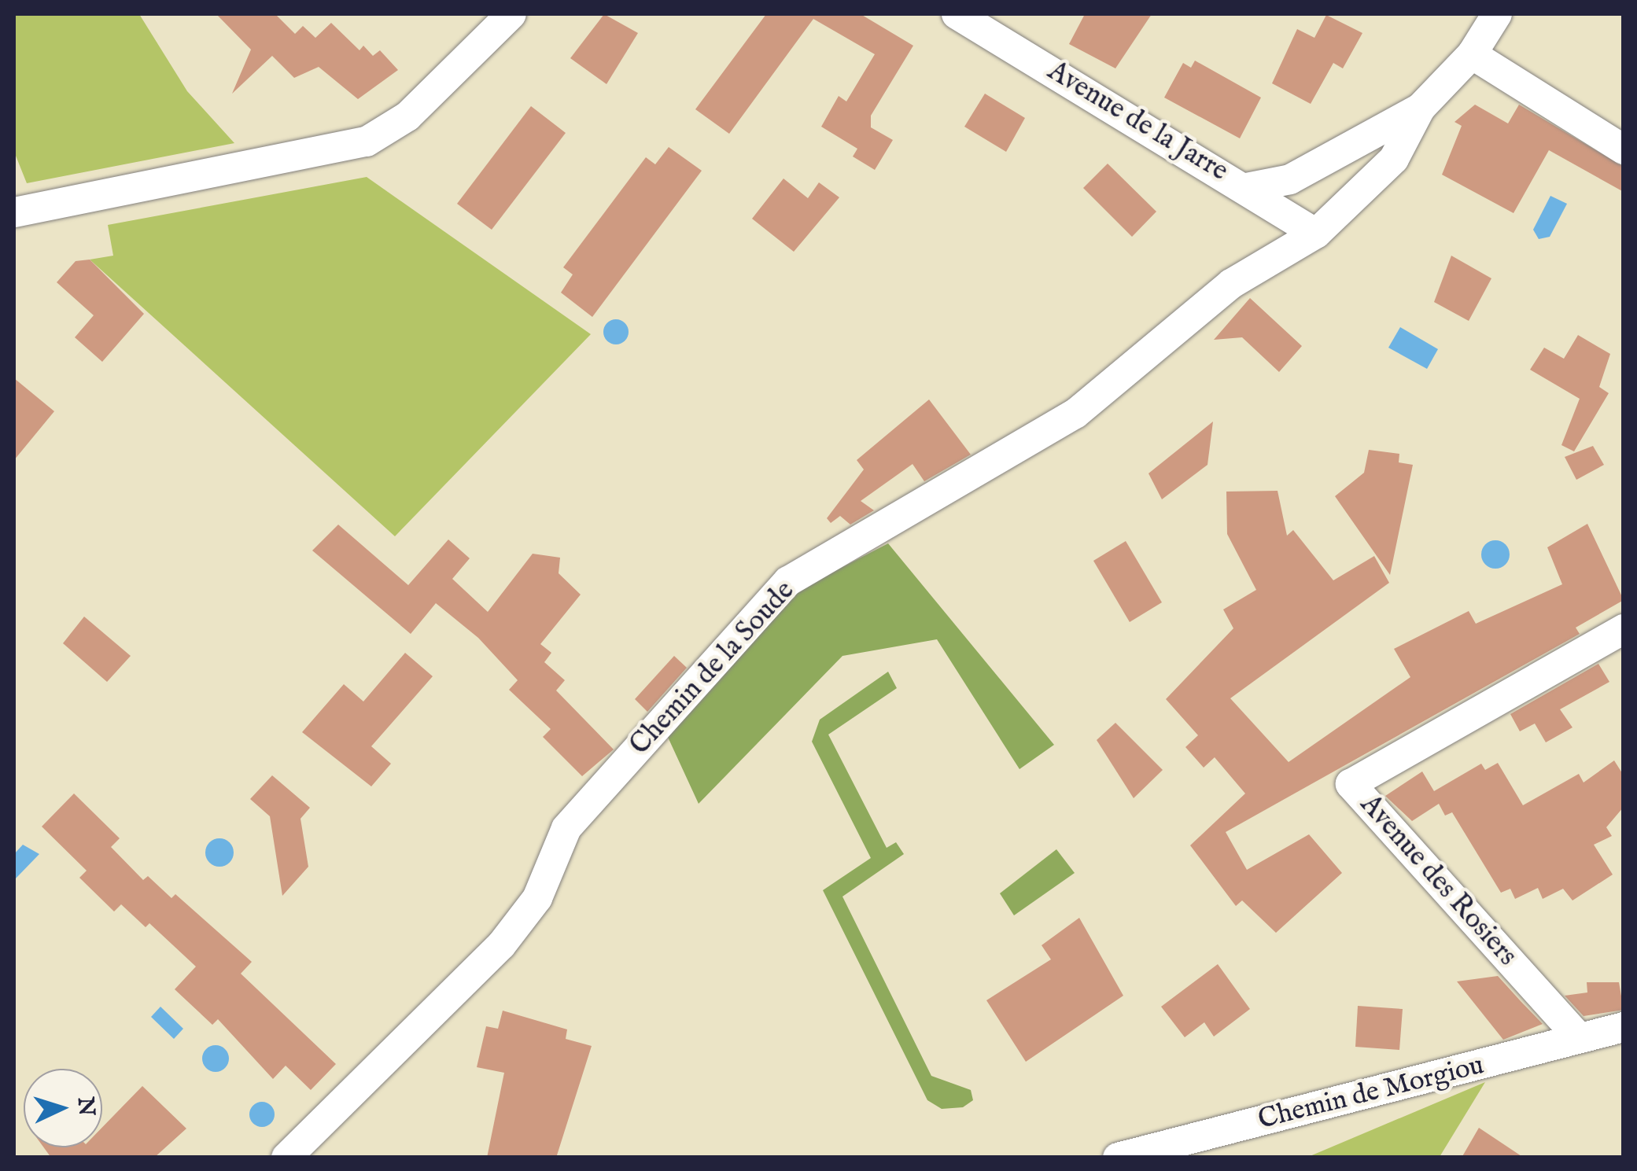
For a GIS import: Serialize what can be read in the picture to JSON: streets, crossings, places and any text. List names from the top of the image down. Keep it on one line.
{"streets":{"street":["Avenue de la Jarre","Chemin de la Soude","Avenue des Rosiers","Chemin de Morgiou"]},"crossings":[["Avenue de la Jarre","Chemin de la Soude"],["Avenue des Rosiers","Chemin de Morgiou"]],"north":"right"}
